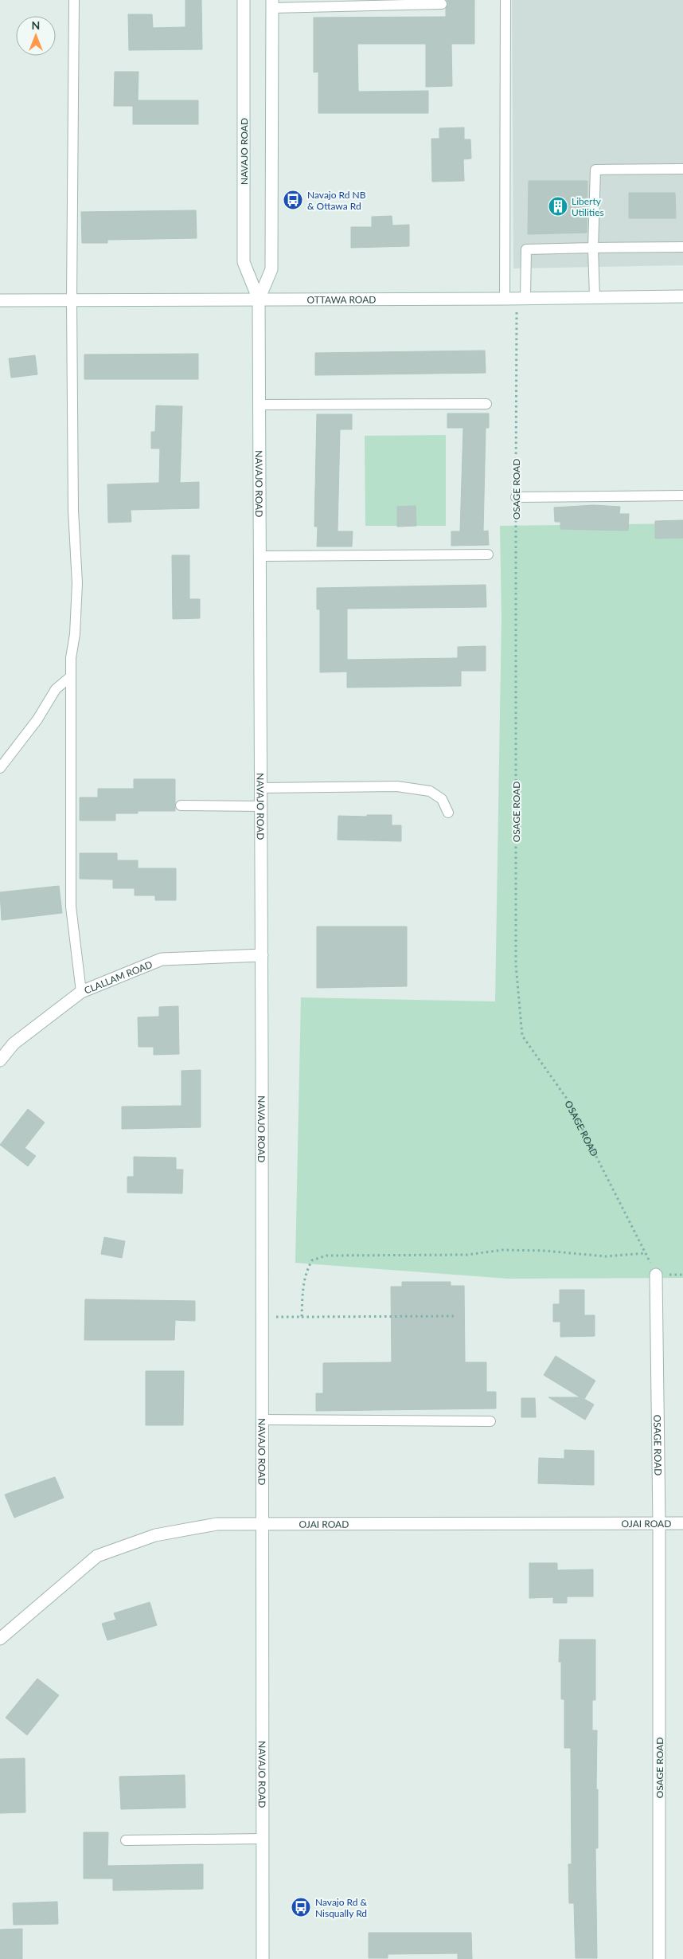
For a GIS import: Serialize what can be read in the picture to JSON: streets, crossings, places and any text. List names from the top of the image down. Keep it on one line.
{"streets":{"street":["NAVAJO ROAD","OTTAWA ROAD","OSAGE ROAD","CLALLAM ROAD","OJAI ROAD"]},"crossings":[["NAVAJO ROAD","OTTAWA ROAD"],["NAVAJO ROAD","CLALLAM ROAD"],["NAVAJO ROAD","OJAI ROAD"],["OTTAWA ROAD","OSAGE ROAD"],["OSAGE ROAD","OJAI ROAD"]],"places":{"bus stop":["Navajo Rd NB & Ottawa Rd","Navajo Rd & Nisqually Rd"],"building":["Liberty Utilities"]},"north":"top"}
